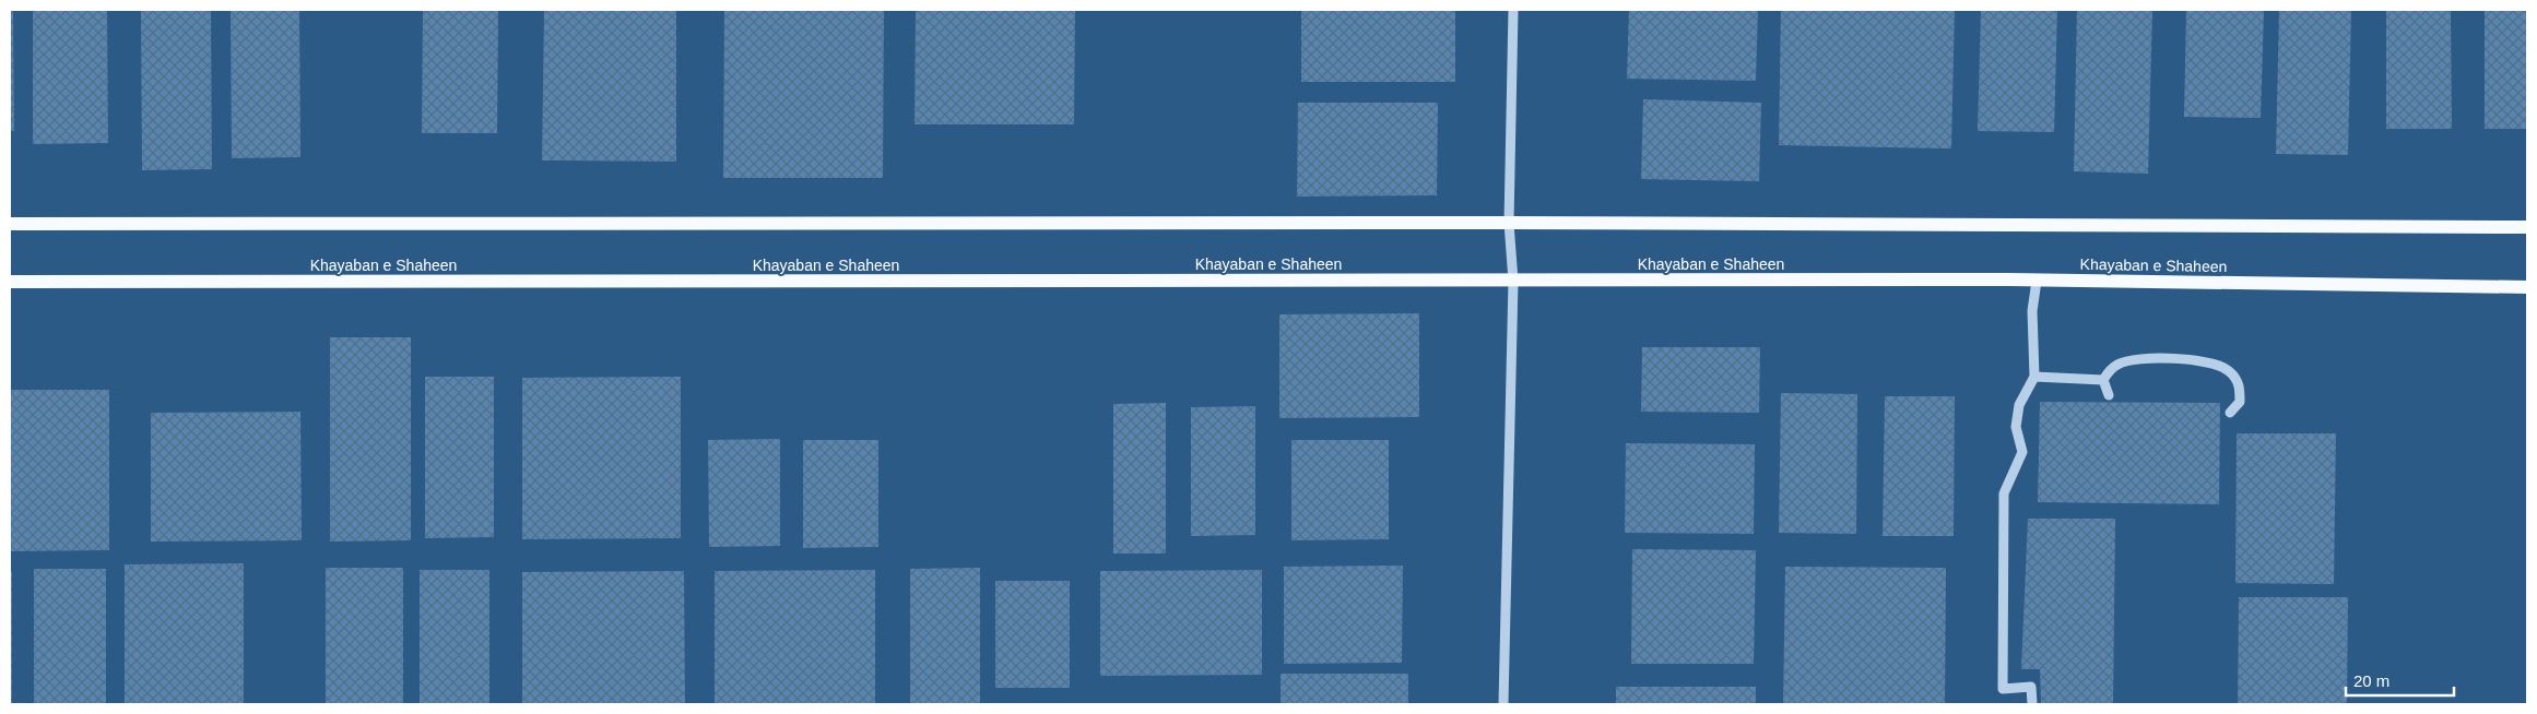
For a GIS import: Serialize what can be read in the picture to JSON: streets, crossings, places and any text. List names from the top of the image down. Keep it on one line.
{"streets":{"main road":["Khayaban e Shaheen"]},"scale_bar":"20 m"}
